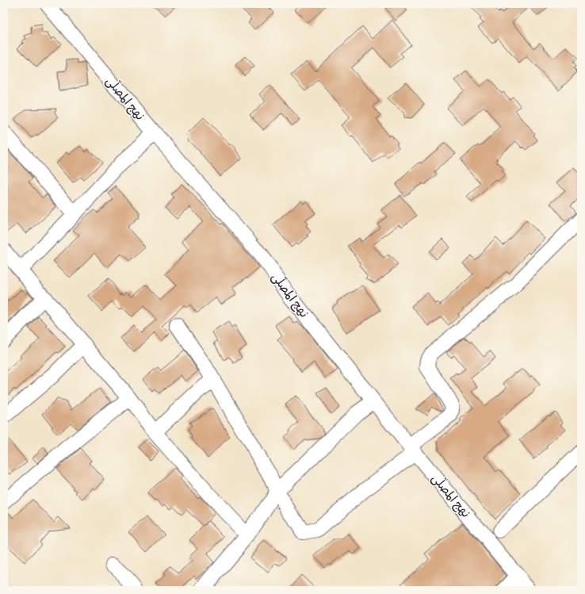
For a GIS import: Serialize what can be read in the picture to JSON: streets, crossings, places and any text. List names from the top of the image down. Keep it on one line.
{"streets":{"street":["نهج المصلّى"]}}
